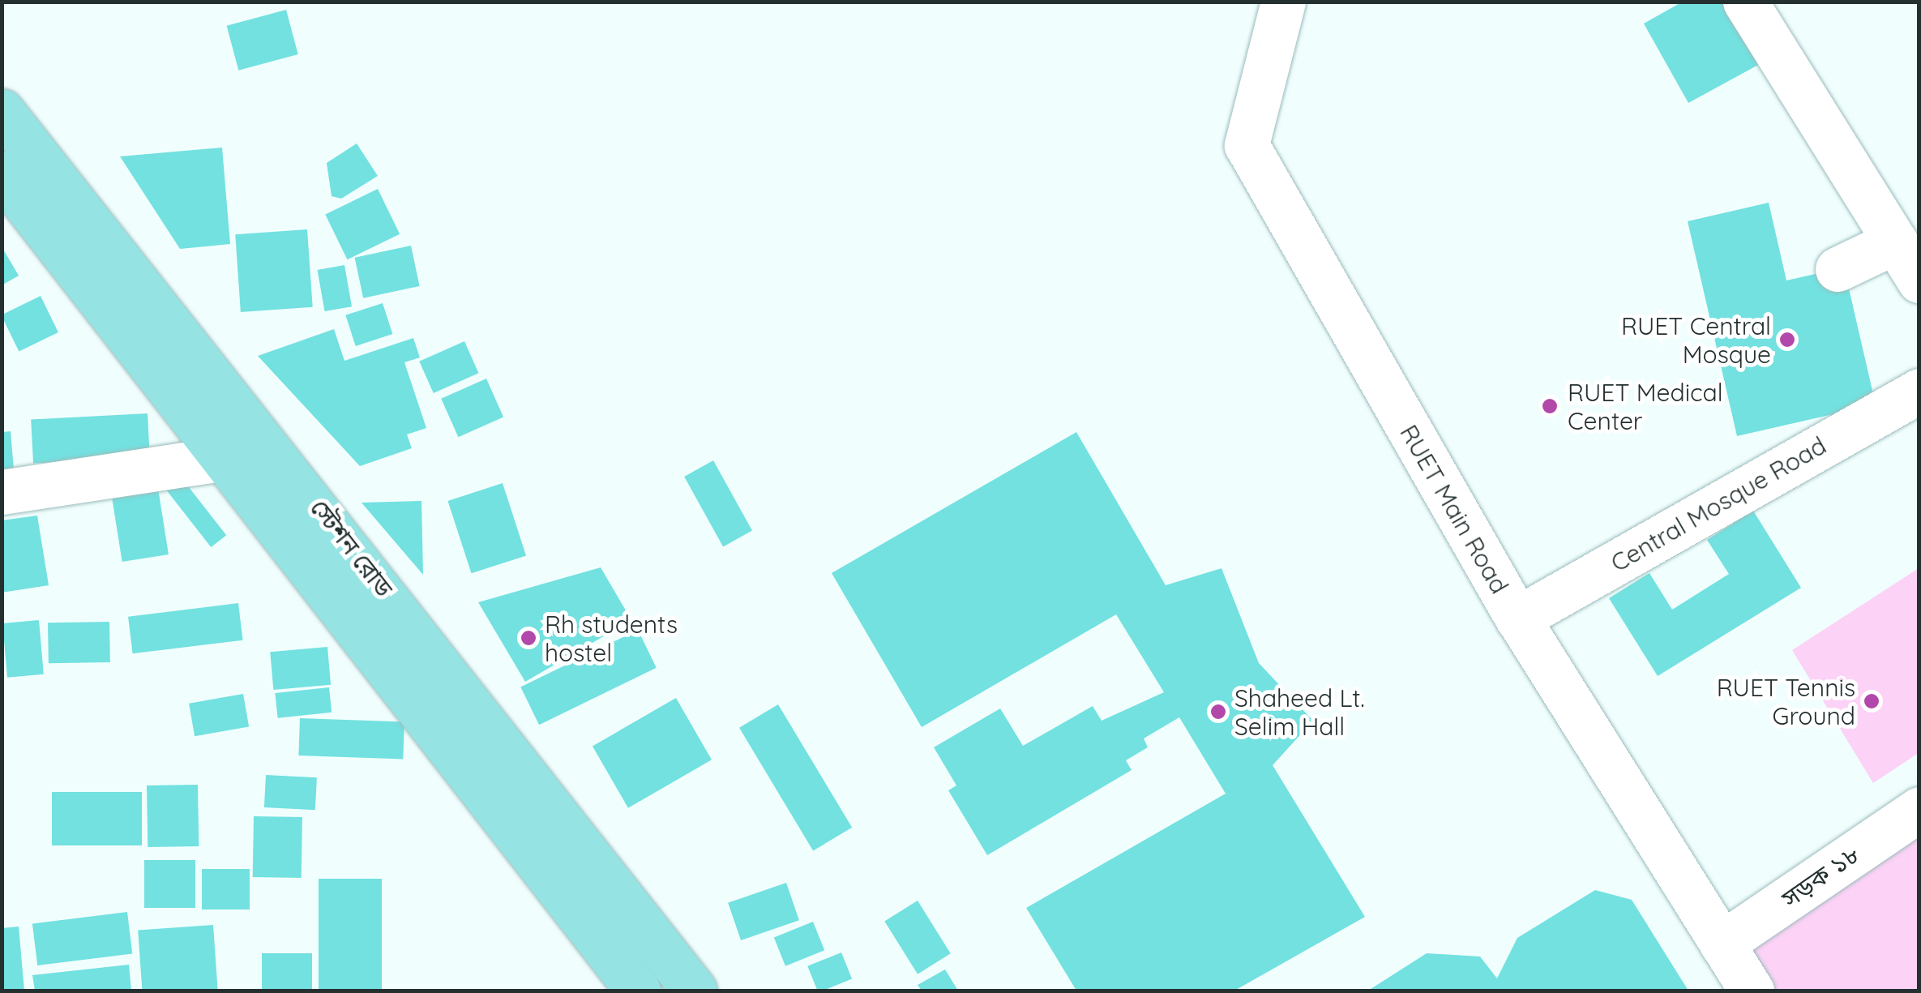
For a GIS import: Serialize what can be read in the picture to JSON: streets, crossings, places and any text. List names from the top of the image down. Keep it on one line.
{"streets":{"main road":["স্টেশন রোড"],"street":["Central Mosque Road","RUET Main Road","সড়ক ১৮"]},"crossings":[["Central Mosque Road","RUET Main Road"],["RUET Main Road","সড়ক ১৮"]],"places":["RUET Central Mosque","RUET Medical Center","Rh students hostel","RUET Tennis Ground","Shaheed Lt. Selim Hall"]}
